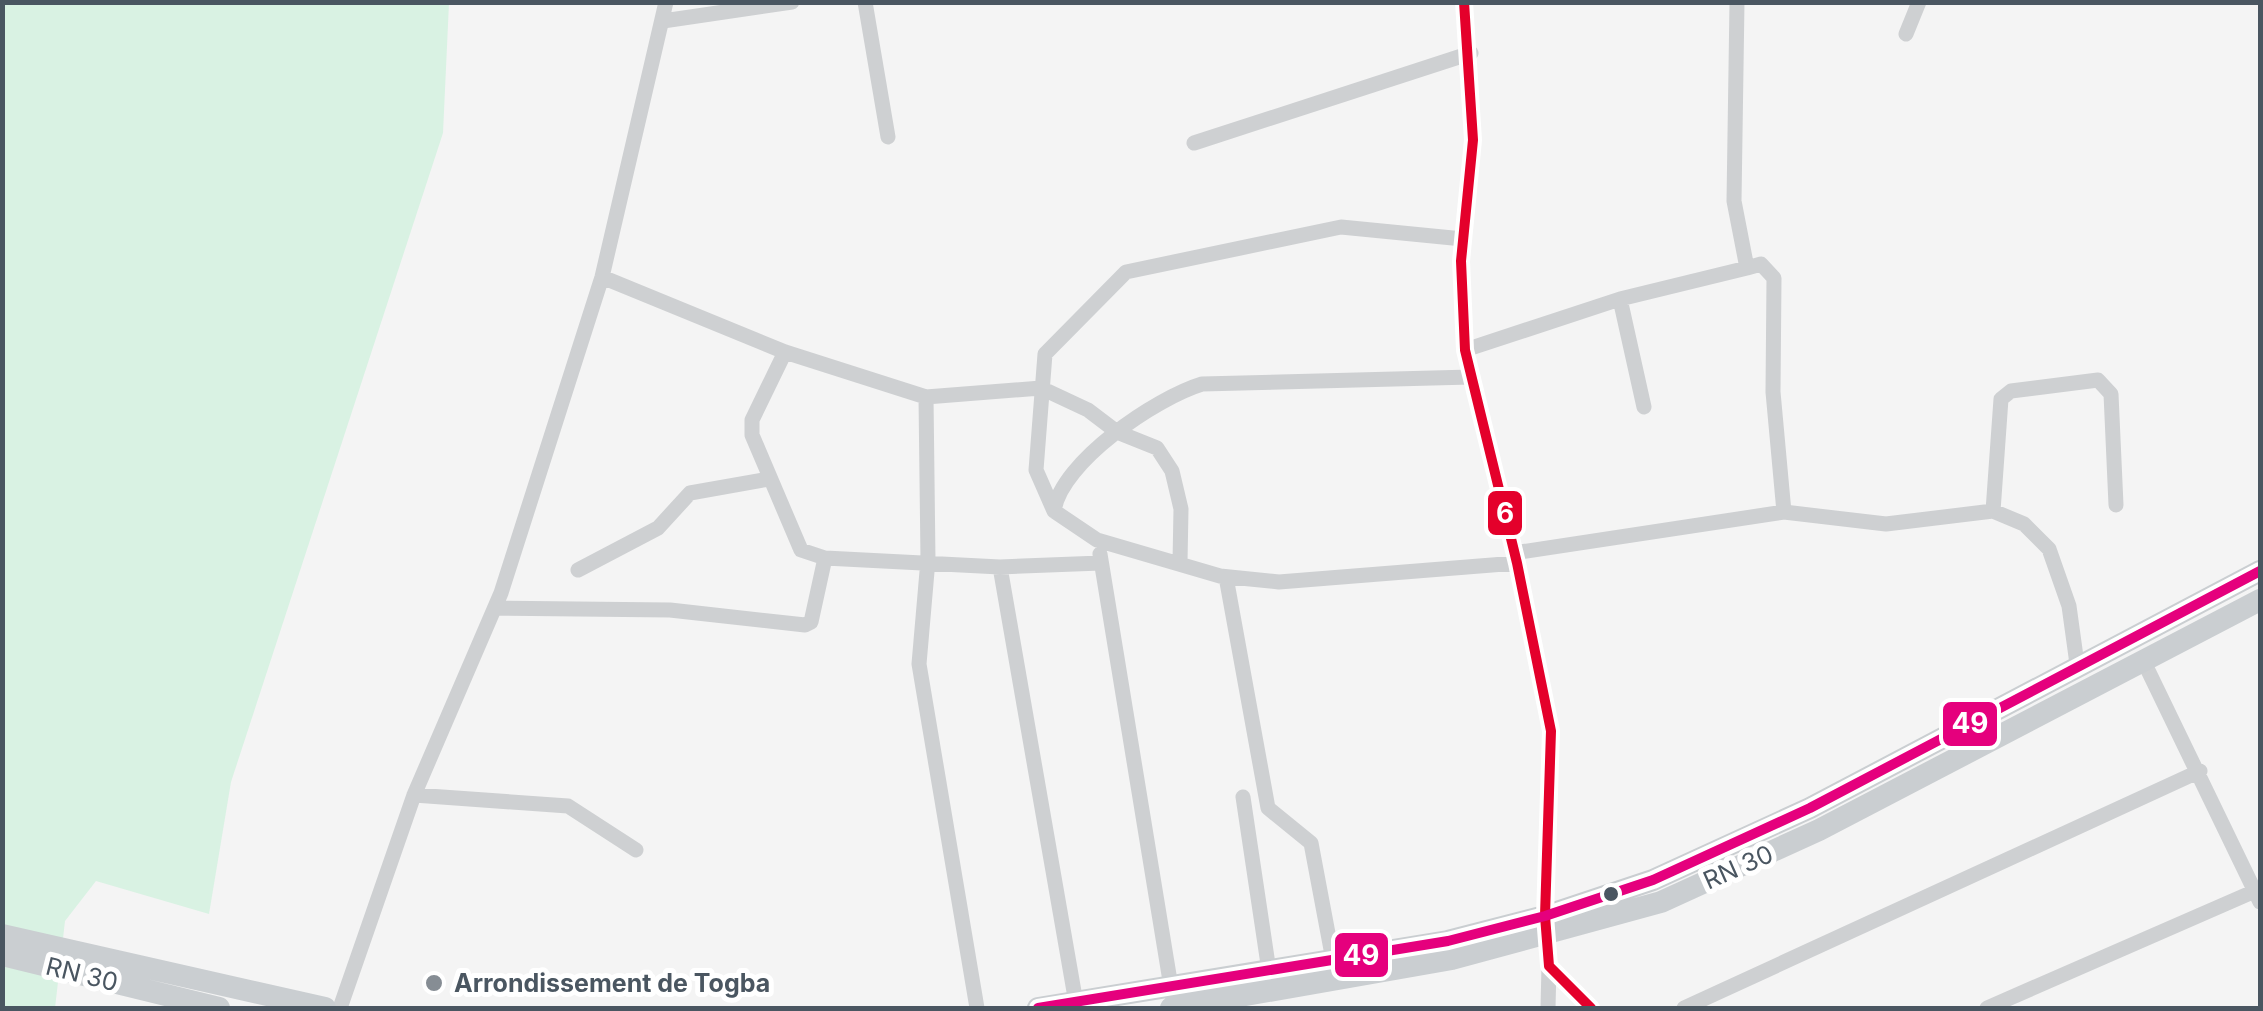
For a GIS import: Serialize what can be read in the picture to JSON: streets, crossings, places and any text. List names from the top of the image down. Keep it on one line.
{"streets":{"main road":["RN 30"]},"places":["Arrondissement de Togba"],"lines":["transit line 6","transit line 49"]}
